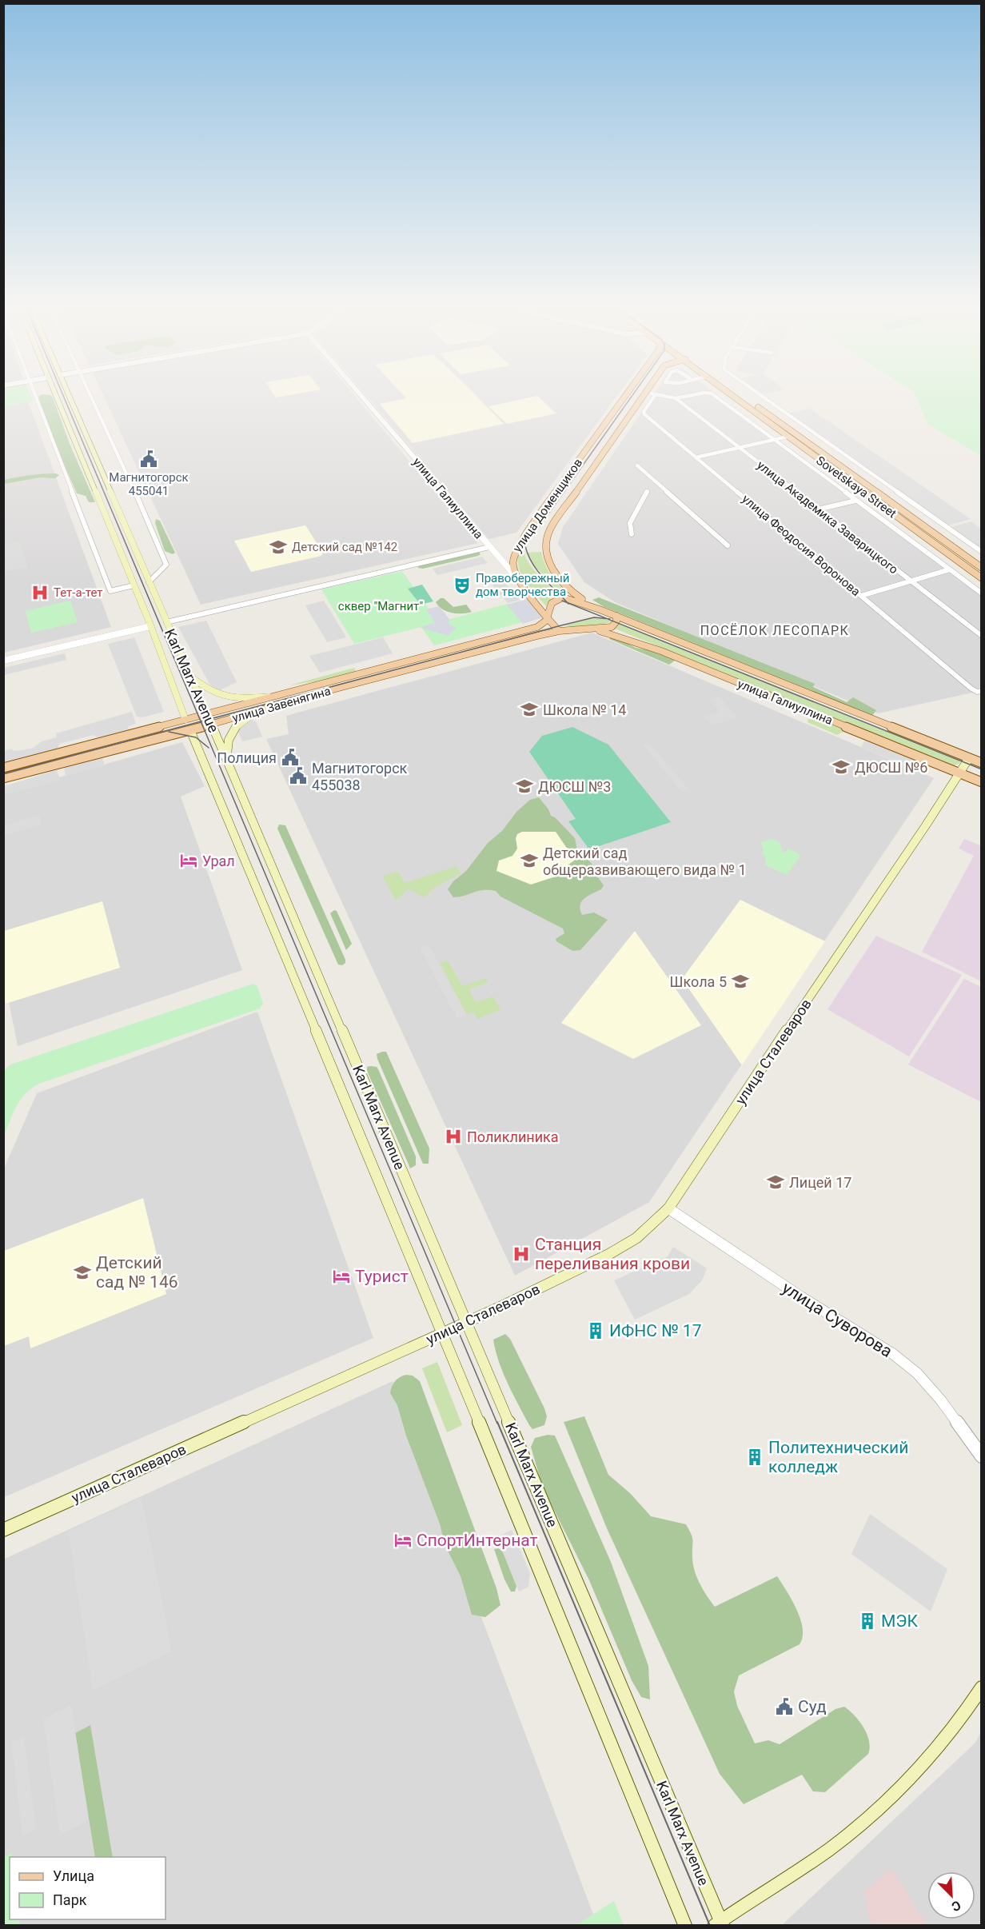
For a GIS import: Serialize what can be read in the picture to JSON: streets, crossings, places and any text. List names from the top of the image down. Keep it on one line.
{"streets":{"main road":["Sovetskaya Street","улица Галиуллина","улица Доменщиков","Karl Marx Avenue","улица Завенягина","улица Сталеваров"],"street":["улица Академика Заварицкого","улица Феодосия Воронова","улица Суворова"]},"crossings":[["улица Галиуллина","улица Доменщиков"],["улица Галиуллина","улица Завенягина"],["улица Галиуллина","улица Сталеваров"],["Karl Marx Avenue","улица Завенягина"],["Karl Marx Avenue","улица Сталеваров"],["улица Сталеваров","улица Суворова"]],"districts":["ПОСЁЛОК ЛЕСОПАРК"],"parks":["сквер \"Магнит\""],"places":{"public building":["Магнитогорск 455041","Полиция","Магнитогорск 455038","Суд"],"school or university":["Детский сад №142","Школа № 14","ДЮСШ №6","ДЮСШ №3","Детский сад общеразвивающего вида № 1","Школа 5","Лицей 17","Детский сад № 146"],"theatre":["Правобережный дом творчества"],"hospital":["Тет-а-тет","Поликлиника","Станция переливания крови"],"hotel":["Урал","Турист","СпортИнтернат"],"building":["ИФНС № 17","Политехнический колледж","МЭК"]},"legend":["Улица","Парк"],"north":"bottom right"}
